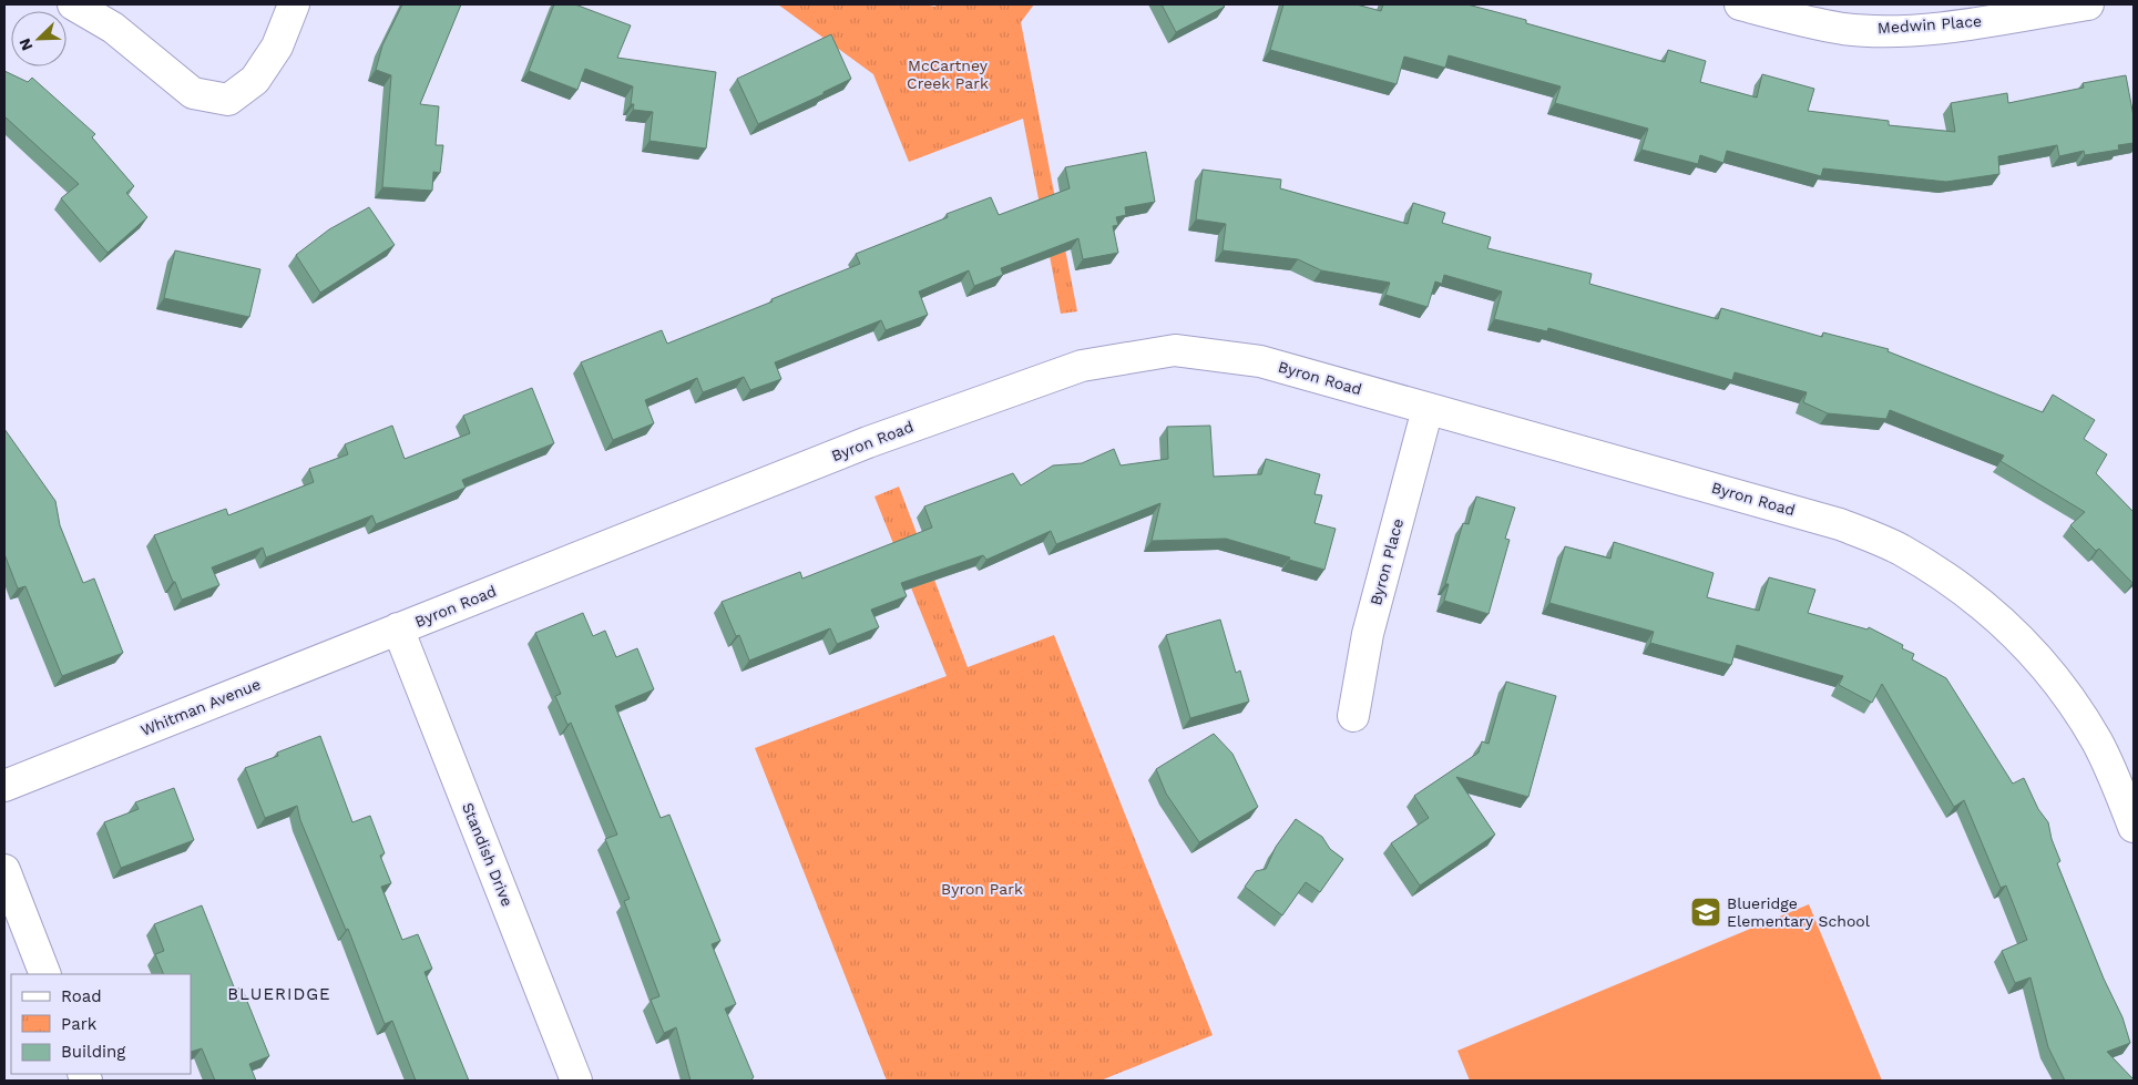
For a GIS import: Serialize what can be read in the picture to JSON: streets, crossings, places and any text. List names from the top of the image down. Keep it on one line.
{"streets":{"street":["Medwin Place","Byron Road","Byron Place","Whitman Avenue","Standish Drive"]},"crossings":[["Byron Road","Byron Place"],["Byron Road","Whitman Avenue"],["Byron Road","Standish Drive"],["Whitman Avenue","Standish Drive"]],"districts":["BLUERIDGE"],"parks":["McCartney Creek Park","Byron Park"],"places":{"school or university":["Blueridge Elementary School"]},"legend":["Road","Park","Building"],"north":"bottom left"}
